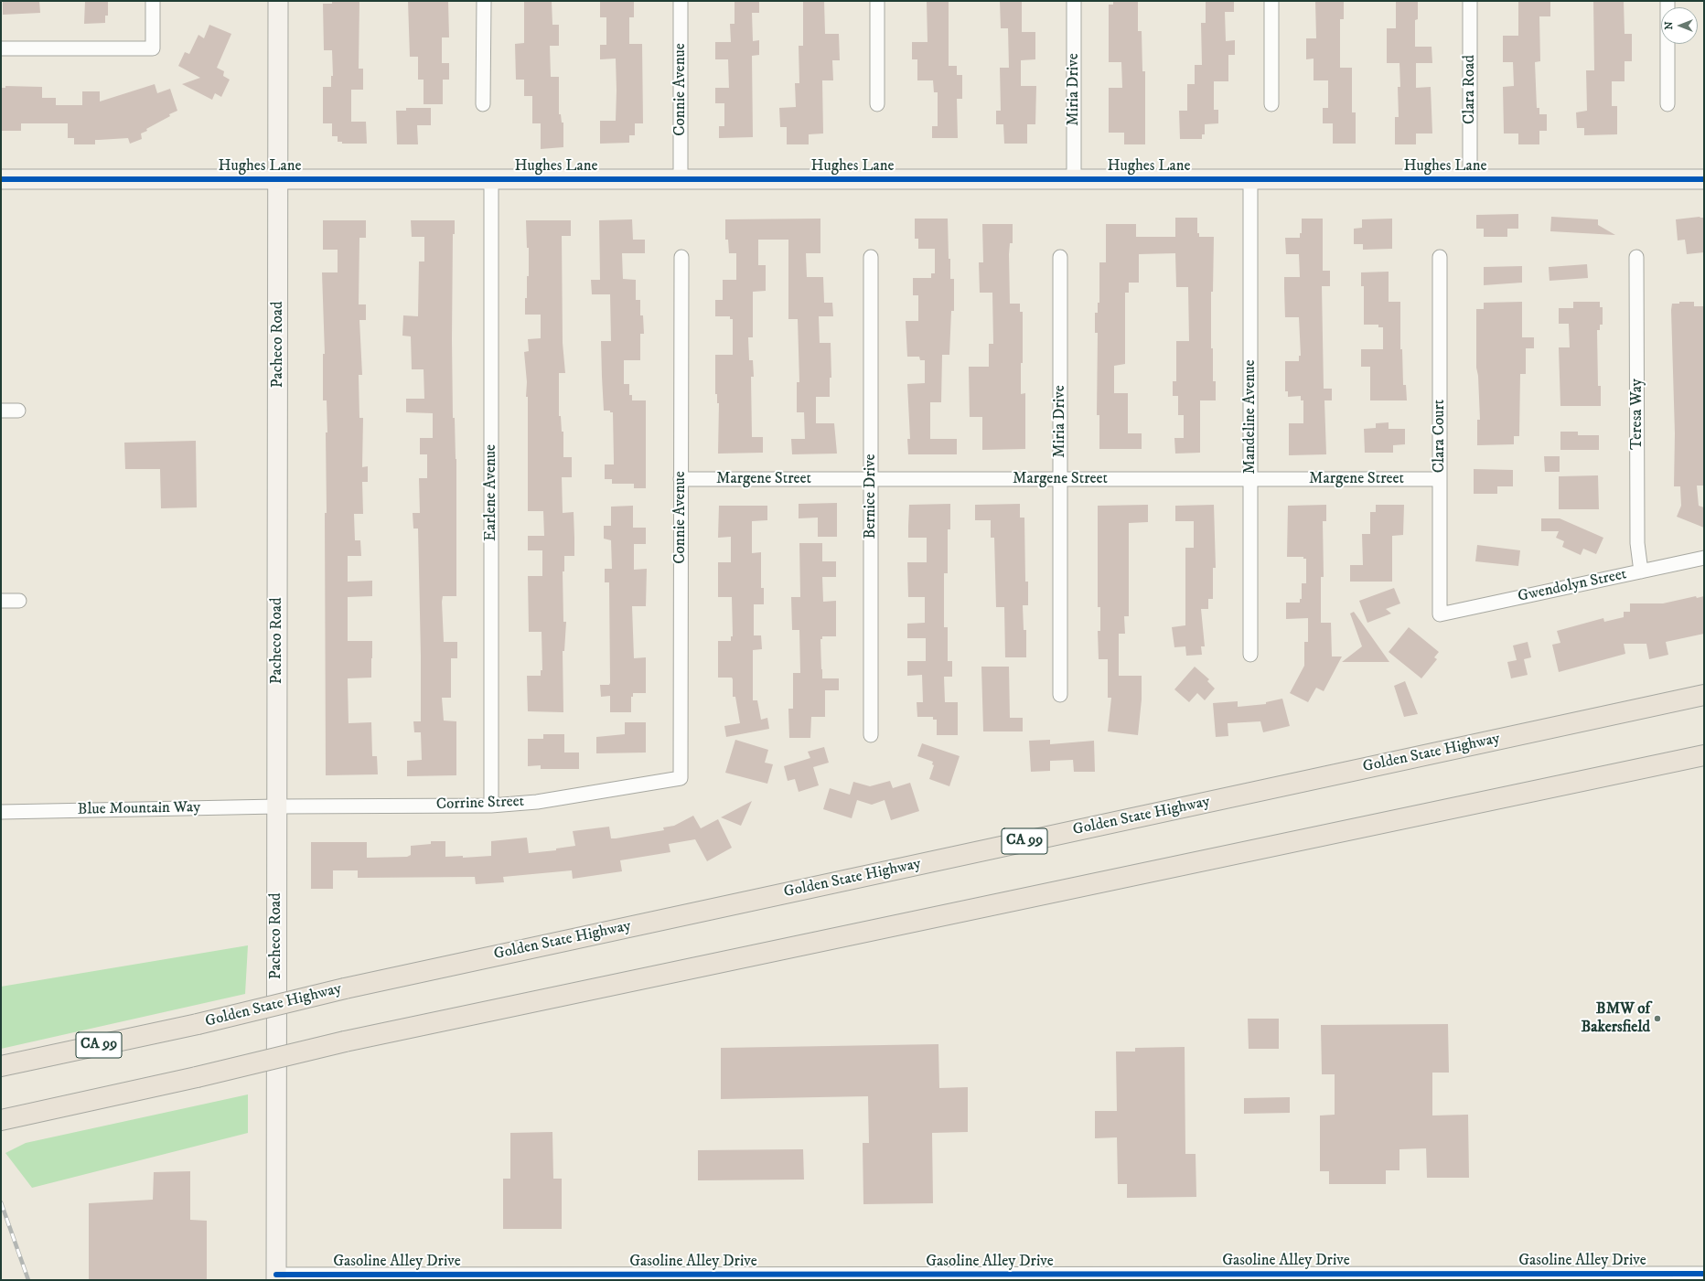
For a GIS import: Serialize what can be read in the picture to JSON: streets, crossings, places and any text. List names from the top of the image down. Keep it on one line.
{"streets":{"highway":["Golden State Highway","CA 99"],"street":["Connie Avenue","Miria Drive","Clara Road","Hughes Lane","Pacheco Road","Teresa Way","Mandeline Avenue","Clara Court","Margene Street","Earlene Avenue","Bernice Drive","Gwendolyn Street","Corrine Street","Blue Mountain Way","Gasoline Alley Drive"]},"crossings":[["Connie Avenue","Hughes Lane"],["Connie Avenue","Margene Street"],["Connie Avenue","Corrine Street"],["Miria Drive","Hughes Lane"],["Miria Drive","Margene Street"],["Clara Road","Hughes Lane"],["Hughes Lane","Pacheco Road"],["Hughes Lane","Mandeline Avenue"],["Hughes Lane","Earlene Avenue"],["Pacheco Road","Corrine Street"],["Pacheco Road","Blue Mountain Way"],["Pacheco Road","Gasoline Alley Drive"],["Teresa Way","Gwendolyn Street"],["Mandeline Avenue","Margene Street"],["Clara Court","Margene Street"],["Clara Court","Gwendolyn Street"],["Margene Street","Bernice Drive"],["Earlene Avenue","Corrine Street"],["Corrine Street","Blue Mountain Way"]],"places":["BMW of Bakersfield"],"north":"left"}
